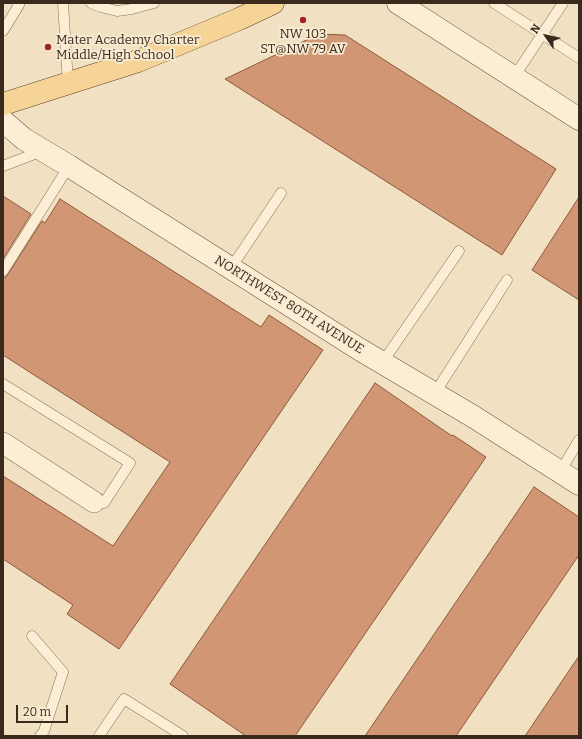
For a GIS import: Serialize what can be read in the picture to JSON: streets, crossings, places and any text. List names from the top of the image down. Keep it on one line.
{"streets":{"street":["NORTHWEST 80TH AVENUE"]},"places":["NW 103 ST@NW 79 AV","Mater Academy Charter Middle/High School"],"scale_bar":"20 m","north":"top left"}
